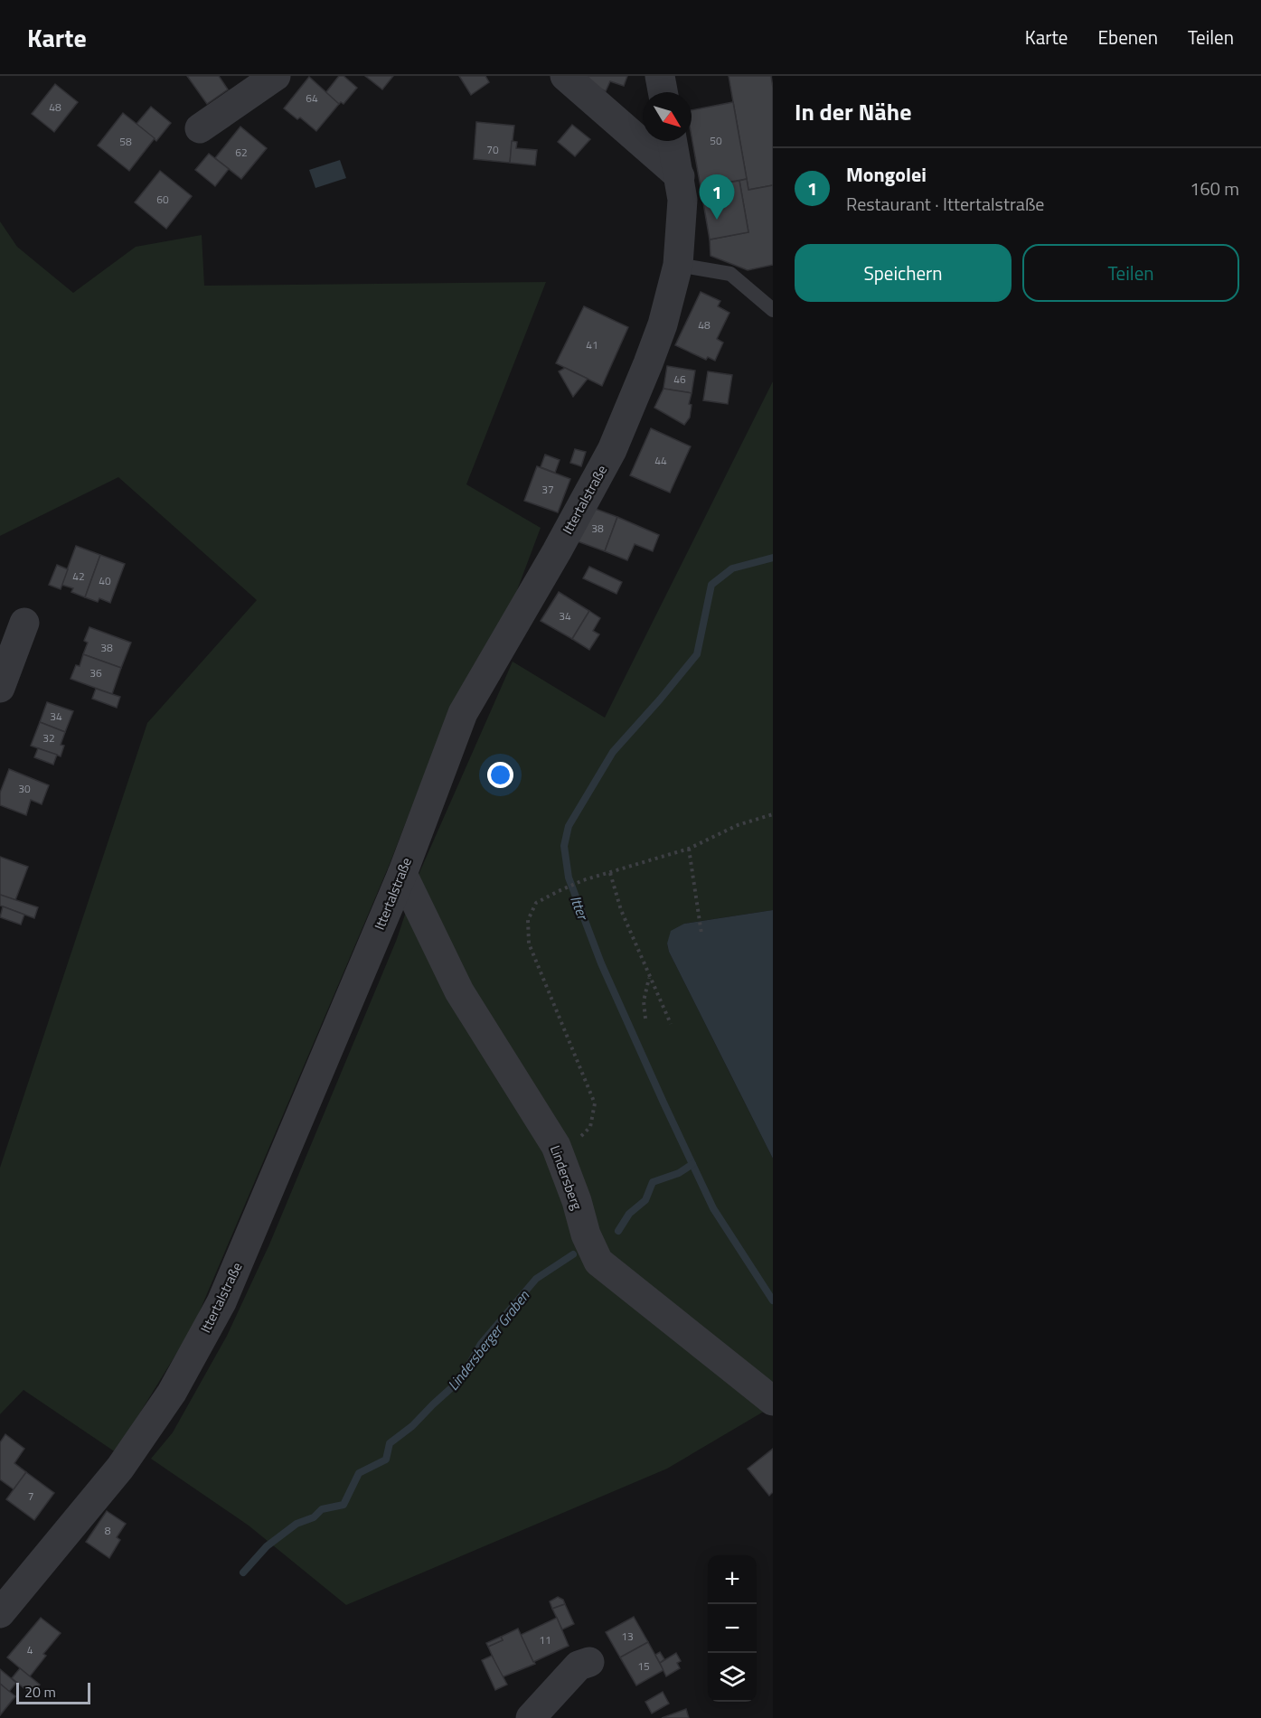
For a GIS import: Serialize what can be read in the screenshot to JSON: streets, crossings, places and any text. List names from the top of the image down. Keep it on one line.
{"streets":{"street":["Ittertalstraße","Lindersberg"]},"crossings":[["Ittertalstraße","Lindersberg"]],"water":["Itter","Lindersberger Graben"],"house_numbers":["64","48","50","58","70","62","60","48","41","46","44","37","38","42","40","34","38","36","34","32","30","7","8","13","11","4","15"],"scale_bar":"20 m","north":"bottom right","page":{"header":"Karte","nav":["Karte","Ebenen","Teilen"],"heading":"In der Nähe","list":[{"mark":"1","name":"Mongolei","note":"Restaurant · Ittertalstraße","value":"160 m"}],"pins":"1","buttons":["Speichern","Teilen"],"map_buttons":["+","−"],"scale":"20 m"}}
